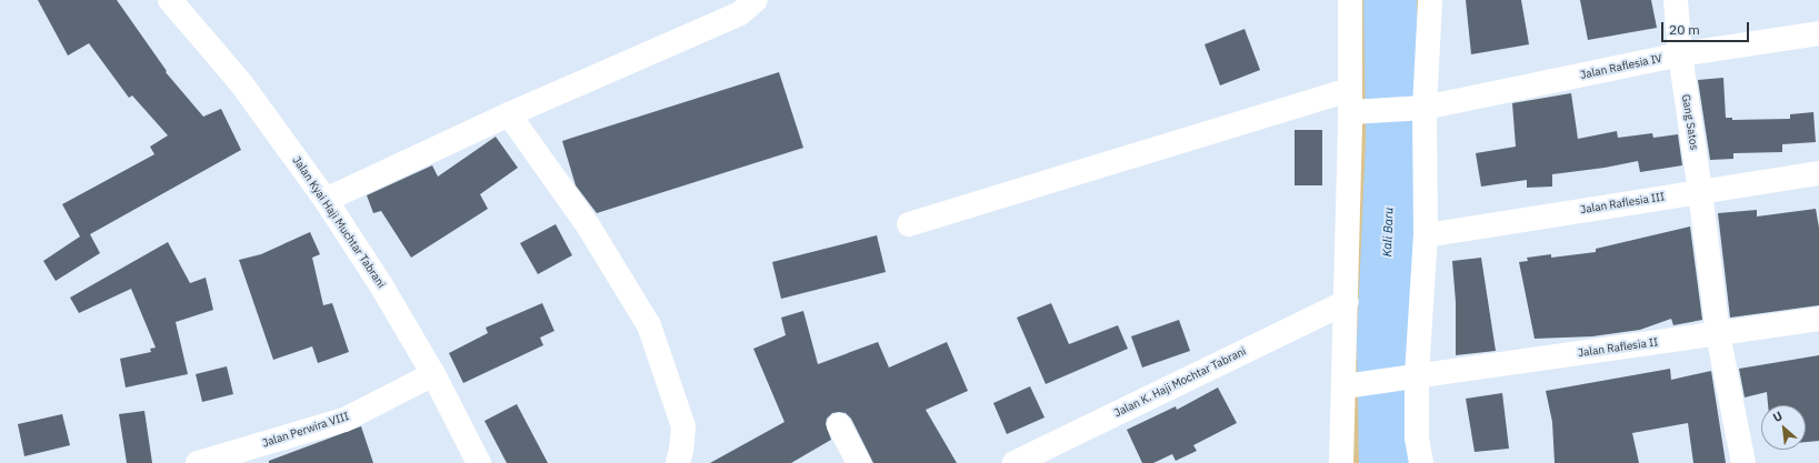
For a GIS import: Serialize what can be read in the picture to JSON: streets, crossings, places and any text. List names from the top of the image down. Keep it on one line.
{"streets":{"street":["Jalan Raflesia IV","Gang Satos","Jalan Raflesia III","Jalan Kyai Haji Muchtar Tabrani","Jalan Raflesia II","Jalan K. Haji Mochtar Tabrani","Jalan Perwira VIII"]},"crossings":[["Jalan Raflesia IV","Gang Satos"],["Gang Satos","Jalan Raflesia III"],["Gang Satos","Jalan Raflesia II"],["Jalan Kyai Haji Muchtar Tabrani","Jalan Perwira VIII"]],"water":["Kali Baru"],"scale_bar":"20 m","north":"top left"}
